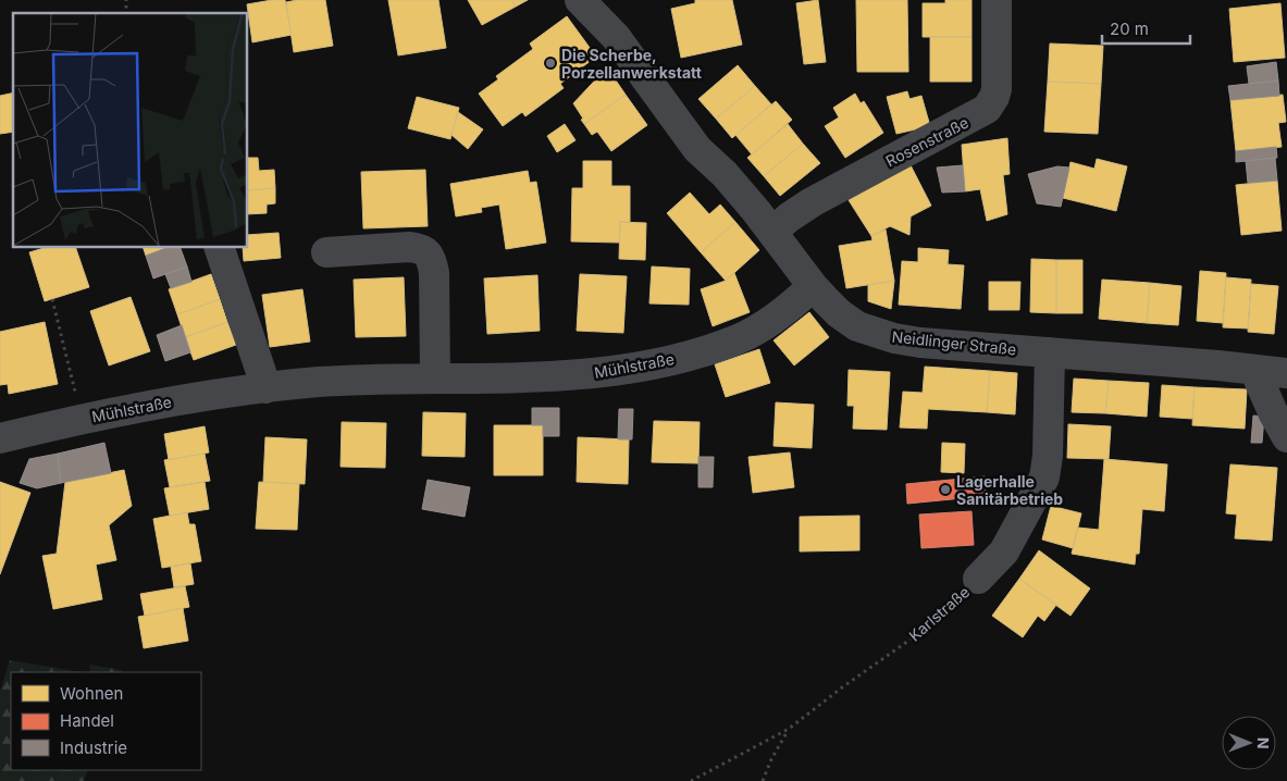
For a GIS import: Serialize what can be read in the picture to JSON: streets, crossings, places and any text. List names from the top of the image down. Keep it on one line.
{"streets":{"street":["Rosenstraße","Neidlinger Straße","Mühlstraße","Karlstraße"]},"crossings":[["Rosenstraße","Neidlinger Straße"],["Neidlinger Straße","Mühlstraße"],["Neidlinger Straße","Karlstraße"]],"places":["Die Scherbe, Porzellanwerkstatt","Lagerhalle Sanitärbetrieb"],"legend":["Wohnen","Handel","Industrie"],"scale_bar":"20 m","north":"right"}
